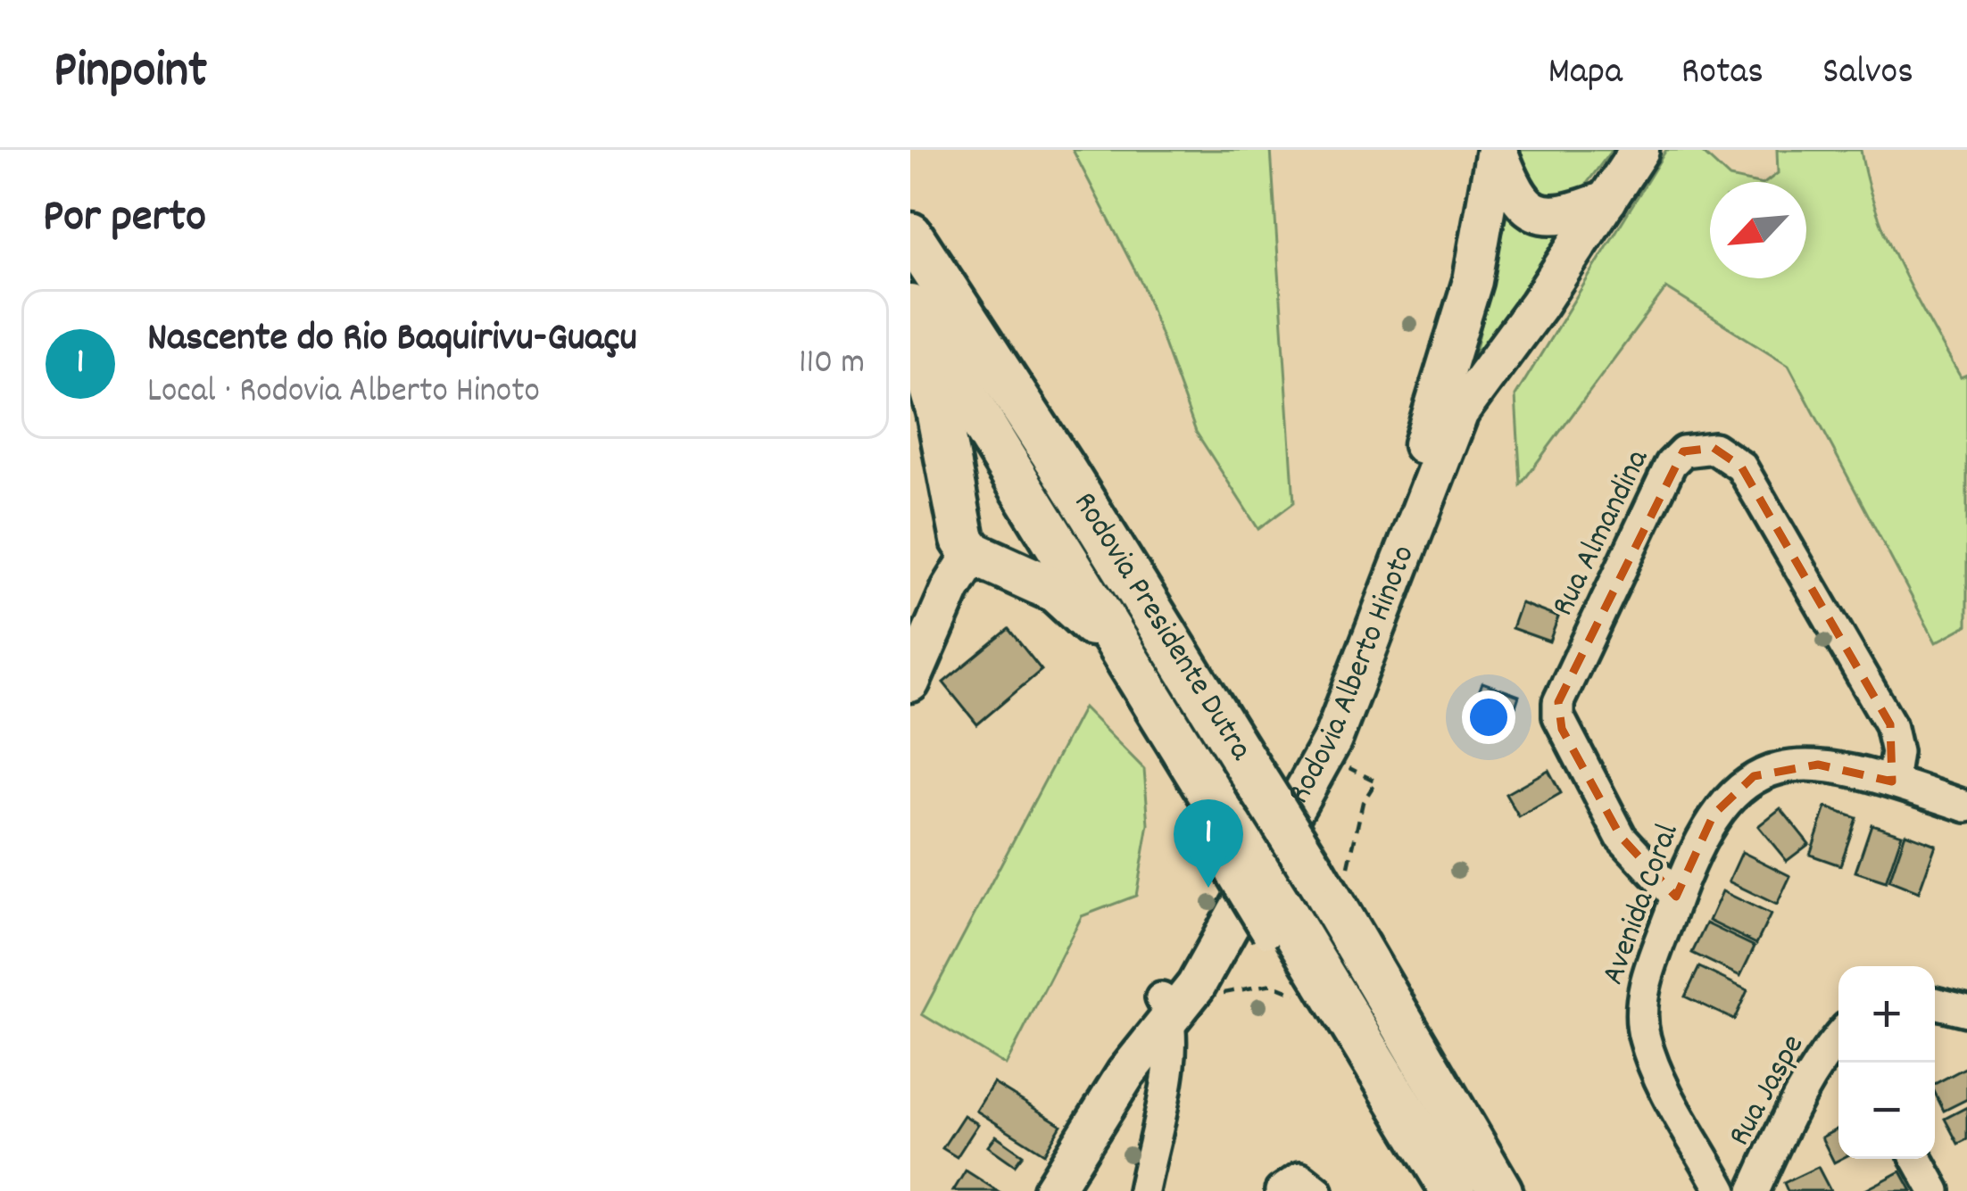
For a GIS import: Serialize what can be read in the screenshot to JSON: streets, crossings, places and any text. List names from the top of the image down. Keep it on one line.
{"streets":{"highway":["Rodovia Presidente Dutra"],"main road":["Rodovia Alberto Hinoto"],"street":["Rua Almandina","Avenida Coral","Rua Jaspe"]},"crossings":[["Rua Almandina","Avenida Coral"]],"north":"bottom left","page":{"header":"Pinpoint","nav":["Mapa","Rotas","Salvos"],"heading":"Por perto","list":[{"mark":"1","name":"Nascente do Rio Baquirivu-Guaçu","note":"Local · Rodovia Alberto Hinoto","value":"110 m"}],"pins":"1","map_buttons":["+","−"]}}
